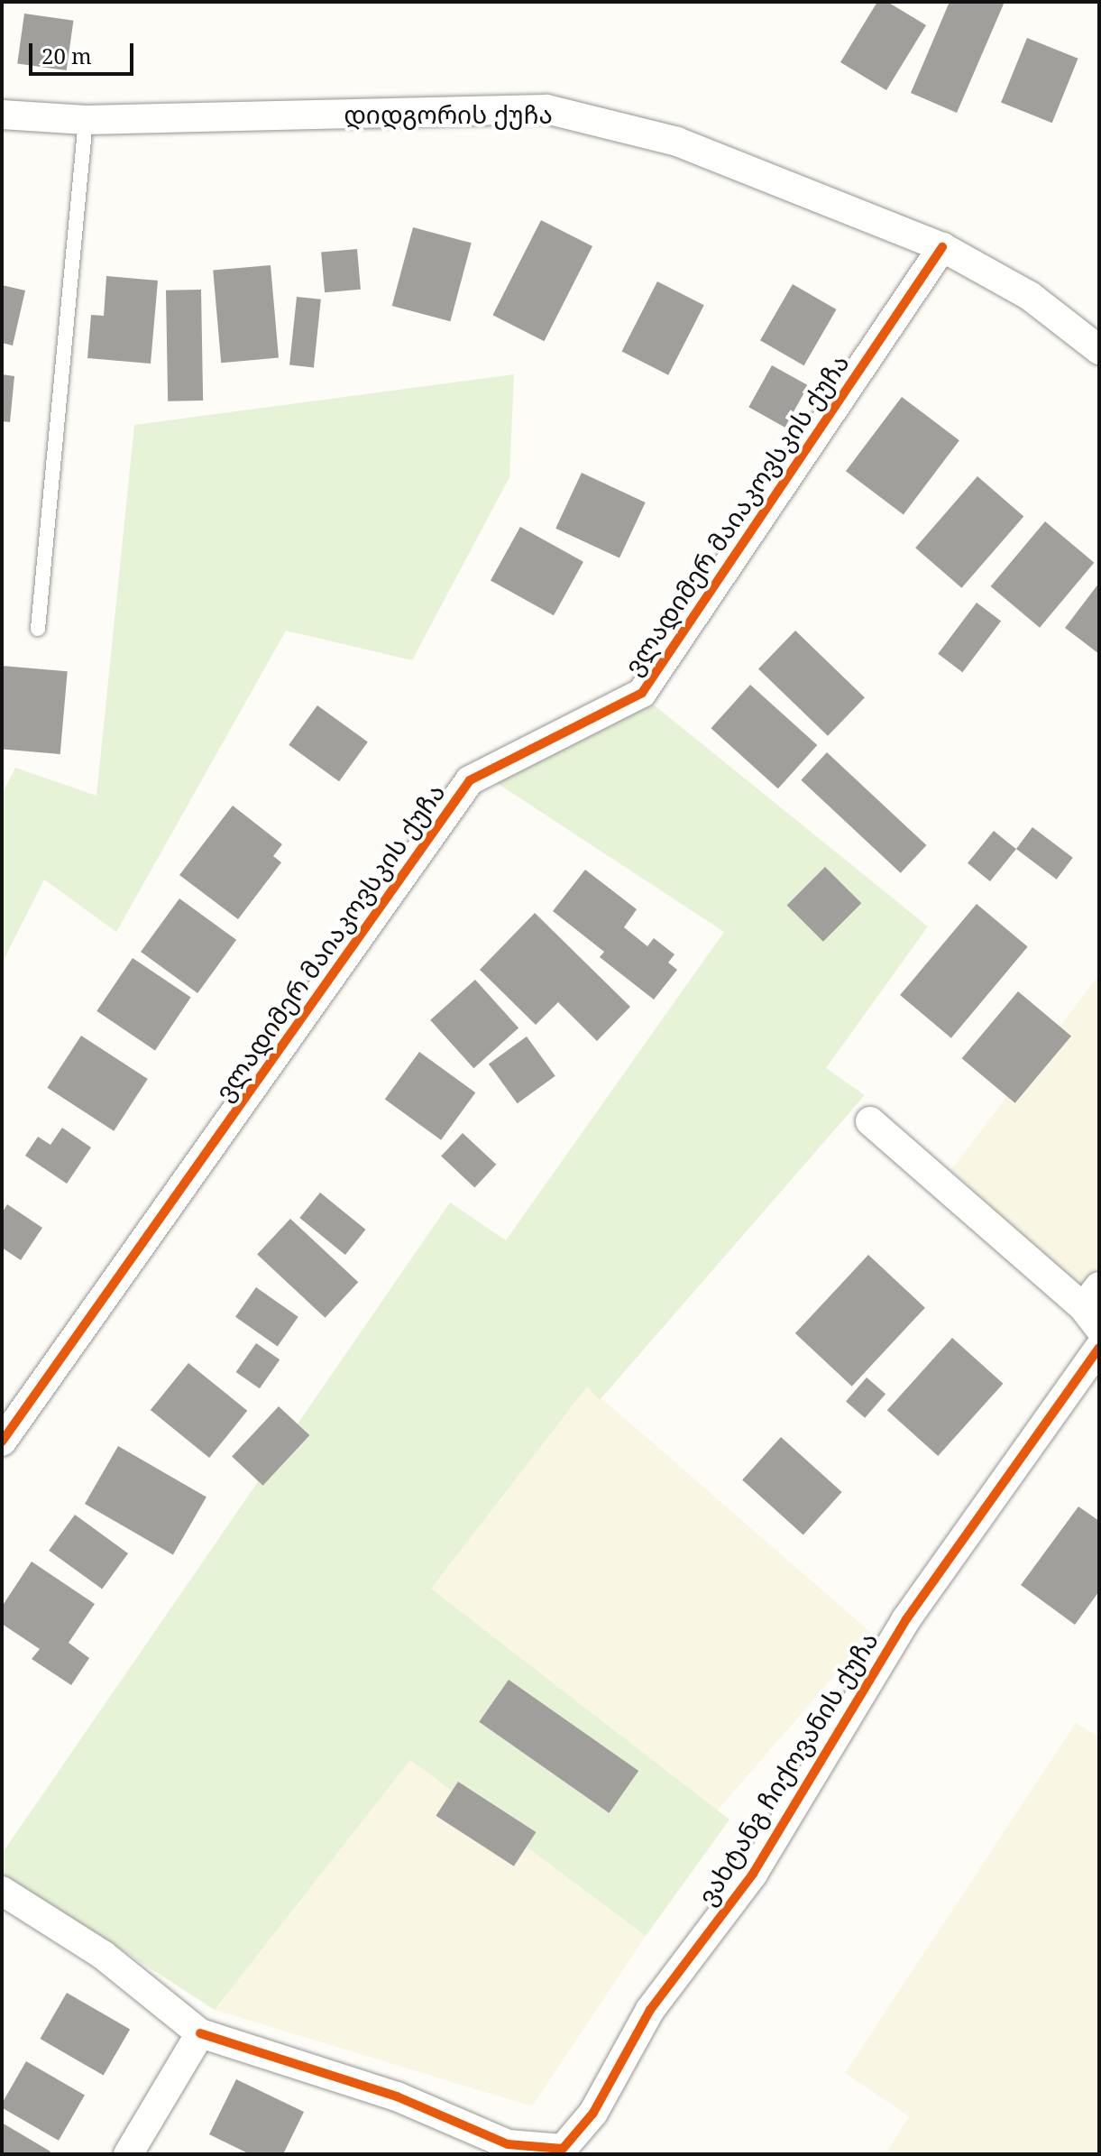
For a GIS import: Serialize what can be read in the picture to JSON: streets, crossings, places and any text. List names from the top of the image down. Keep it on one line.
{"streets":{"street":["დიდგორის ქუჩა","ვლადიმერ მაიაკოვსკის ქუჩა","ვახტანგ ჩიქოვანის ქუჩა"]},"crossings":[["დიდგორის ქუჩა","ვლადიმერ მაიაკოვსკის ქუჩა"]],"scale_bar":"20 m"}
